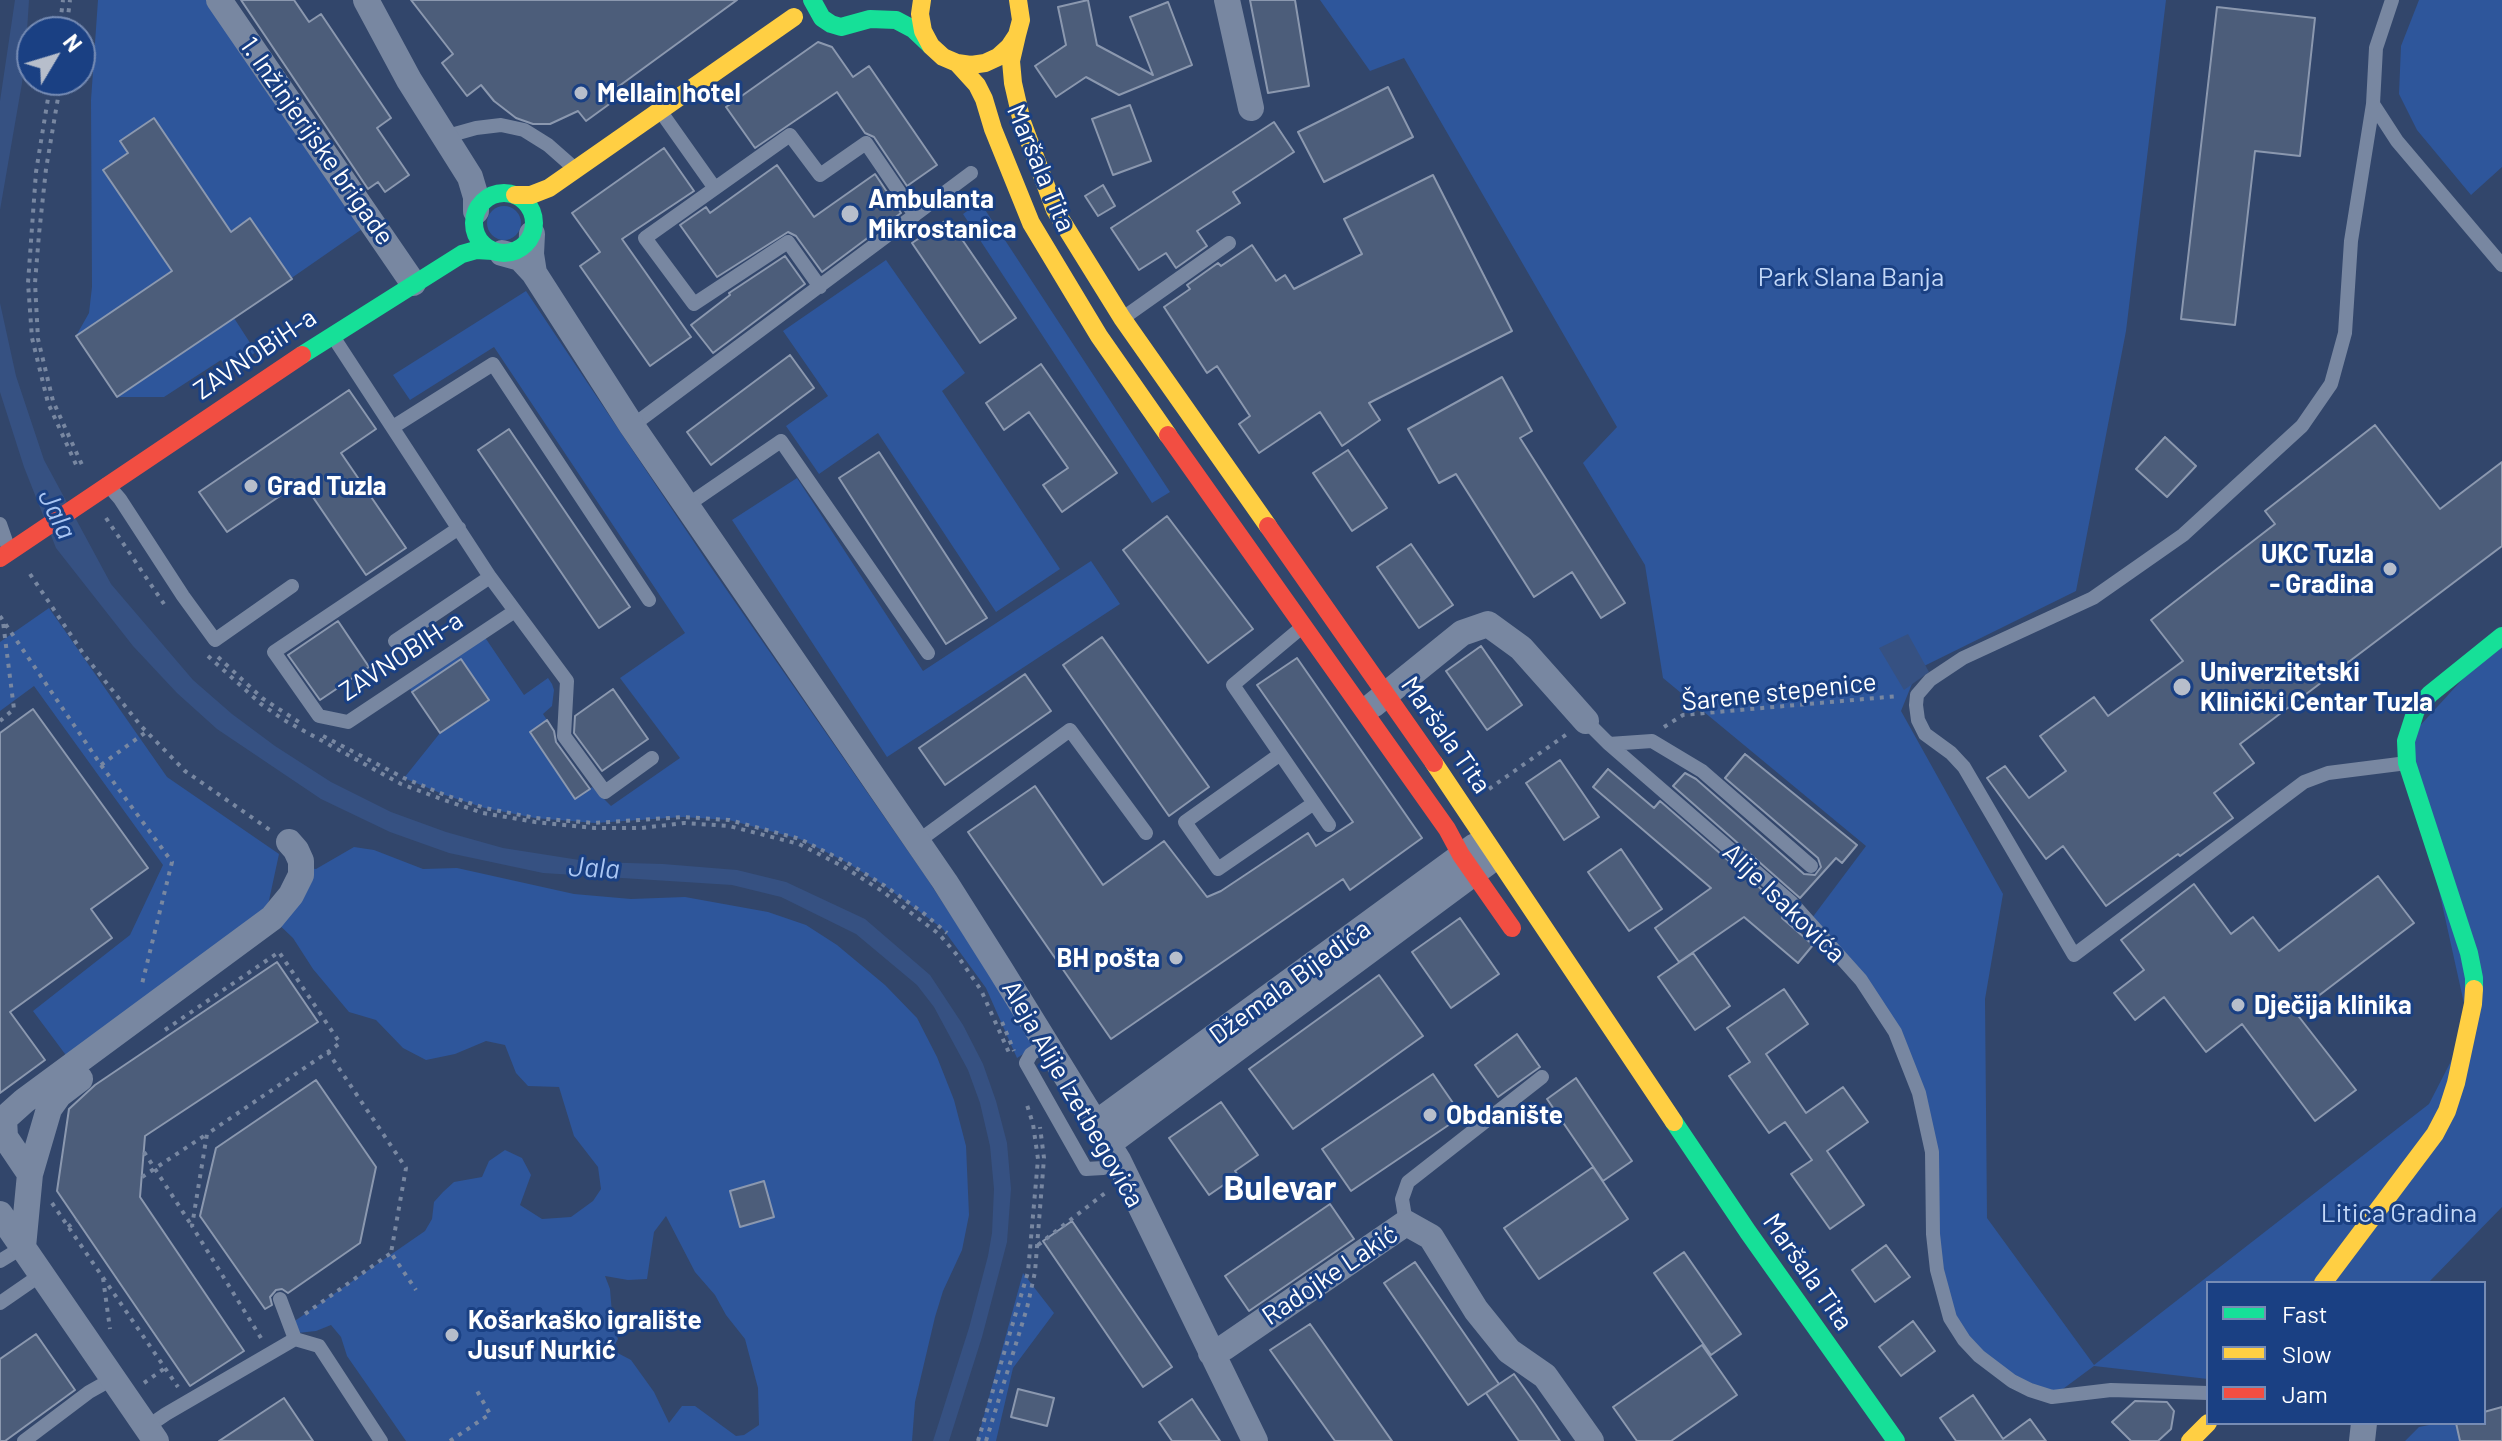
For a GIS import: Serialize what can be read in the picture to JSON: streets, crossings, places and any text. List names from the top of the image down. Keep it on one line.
{"streets":{"main road":["Maršala Tita","ZAVNOBiH-a"],"street":["1. Inžinjerijske brigade","Alije Isakovića","Džemala Bijedića","Aleja Alije Izetbegovića","Radojke Lakić"],"lane":["ZAVNOBIH-a"],"path":["Šarene stepenice"]},"crossings":[["1. Inžinjerijske brigade","ZAVNOBiH-a"],["Maršala Tita","Alije Isakovića"],["Maršala Tita","Džemala Bijedića"],["Džemala Bijedića","Aleja Alije Izetbegovića"],["Aleja Alije Izetbegovića","Radojke Lakić"]],"districts":["Bulevar"],"water":["Jala"],"parks":["Park Slana Banja","Litica Gradina"],"places":["Mellain hotel","Ambulanta Mikrostanica","Grad Tuzla","UKC Tuzla - Gradina","Univerzitetski Klinički Centar Tuzla","BH pošta","Dječija klinika","Obdanište","Košarkaško igralište Jusuf Nurkić"],"legend":["Fast","Slow","Jam"],"north":"top right"}
